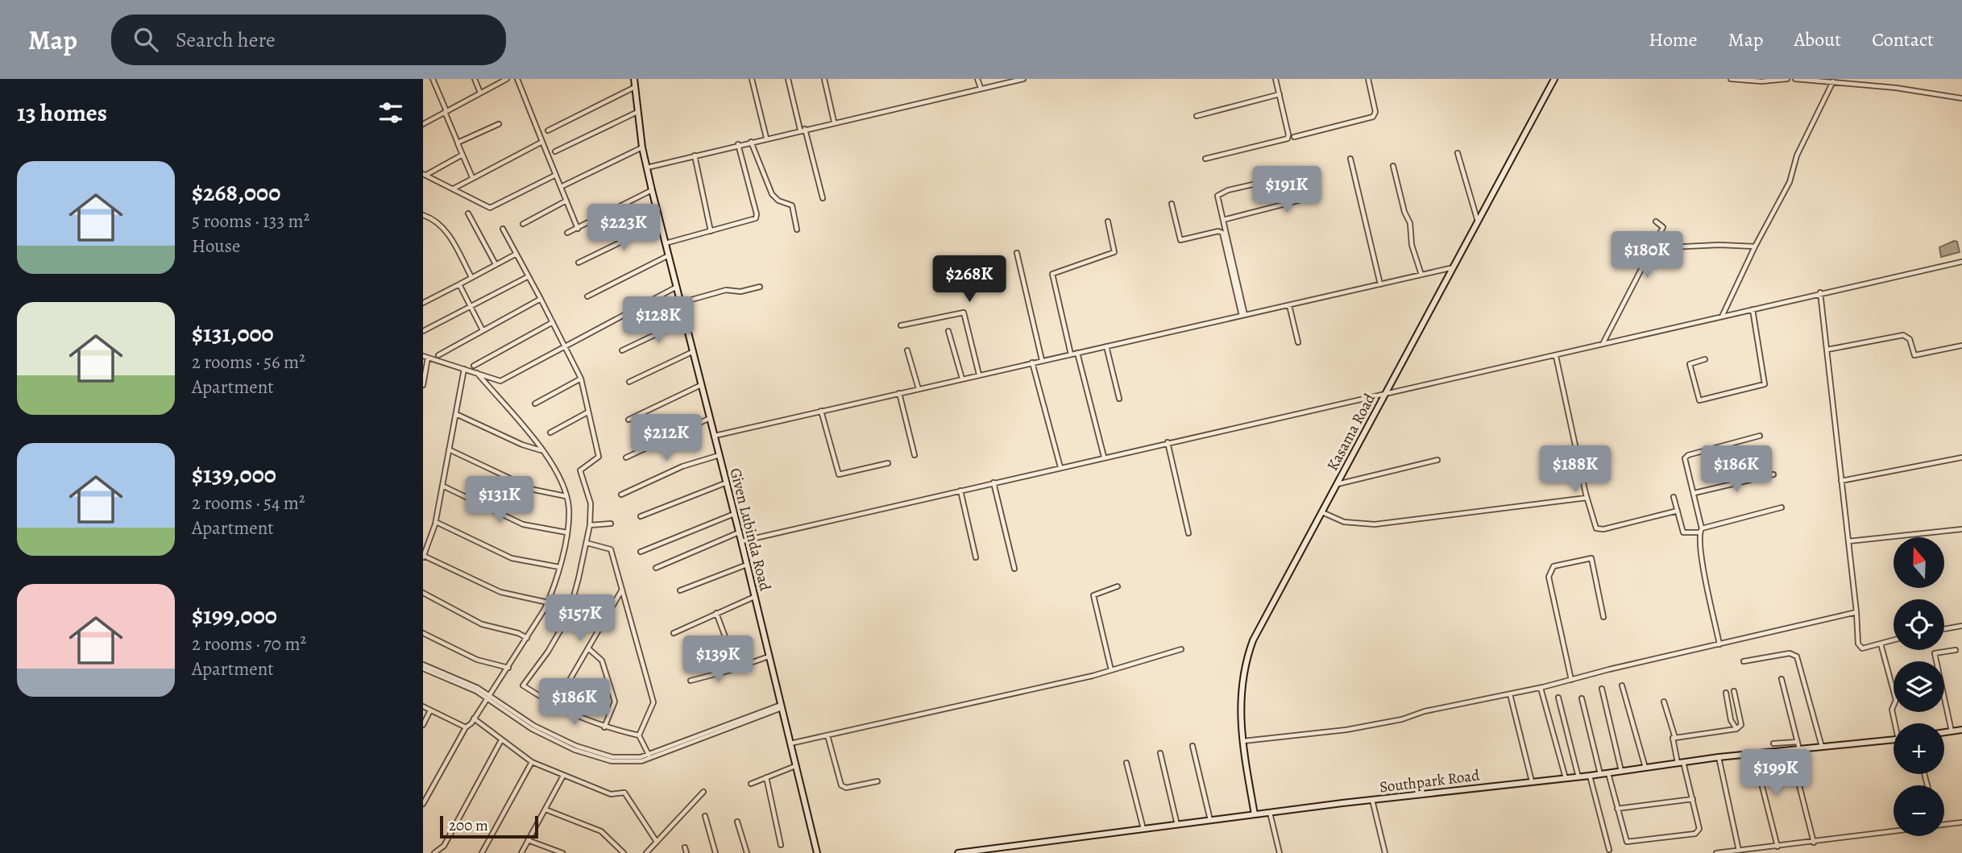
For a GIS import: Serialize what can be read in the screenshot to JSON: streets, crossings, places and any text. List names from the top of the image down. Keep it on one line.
{"streets":{"street":["Kasama Road","Given Lubinda Road","Southpark Road"]},"crossings":[["Kasama Road","Southpark Road"]],"scale_bar":"200 m","north":"top","page":{"header":"Map","search":"Search here","nav":["Home","Map","About","Contact"],"heading":"13 homes","list":[{"name":"$268,000","note":"5 rooms · 133 m² · House"},{"name":"$131,000","note":"2 rooms · 56 m² · Apartment"},{"name":"$139,000","note":"2 rooms · 54 m² · Apartment"},{"name":"$199,000","note":"2 rooms · 70 m² · Apartment"}],"price":["$191K","$223K","$180K","$268K","$128K","$212K","$188K","$186K","$131K","$157K","$139K","$186K","$199K"],"map_buttons":["+","−"],"scale":"200 m"}}
